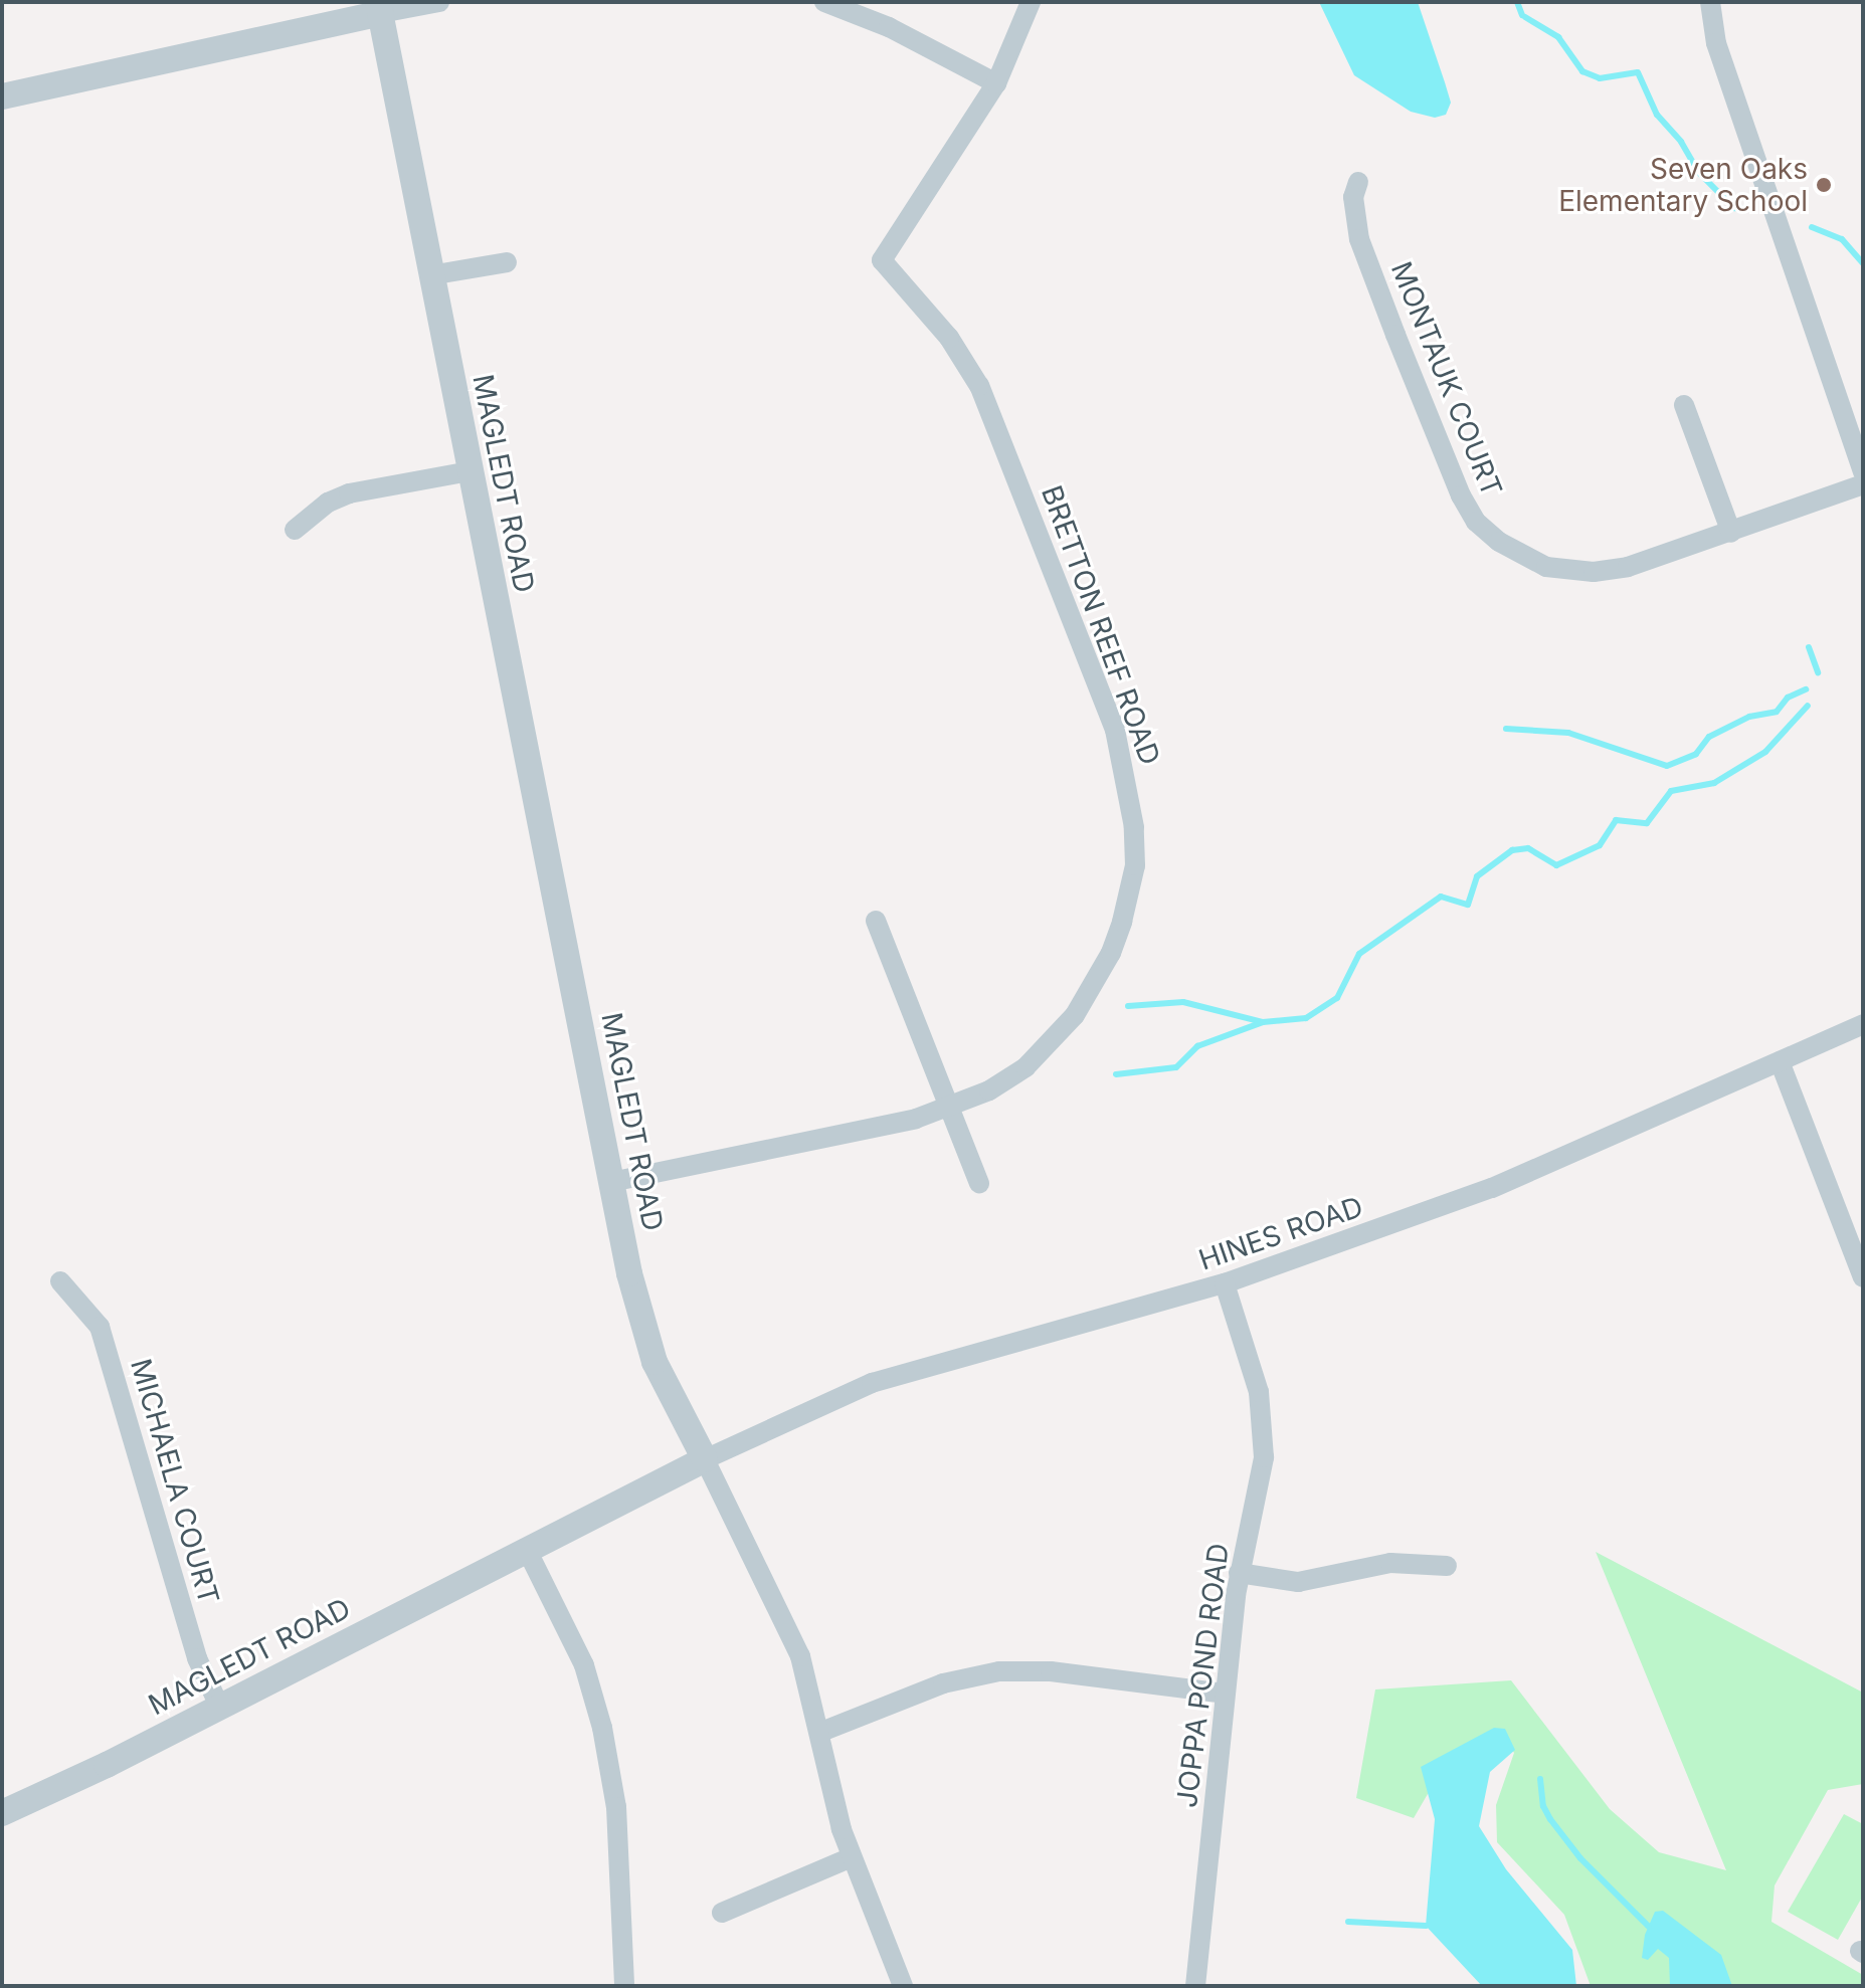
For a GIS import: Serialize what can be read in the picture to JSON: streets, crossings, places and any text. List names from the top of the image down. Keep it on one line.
{"streets":{"street":["MONTAUK COURT","MAGLEDT ROAD","BRETTON REEF ROAD","HINES ROAD","MICHAELA COURT","JOPPA POND ROAD"]},"crossings":[["MAGLEDT ROAD","BRETTON REEF ROAD"],["MAGLEDT ROAD","HINES ROAD"],["MAGLEDT ROAD","MICHAELA COURT"],["HINES ROAD","JOPPA POND ROAD"]],"places":["Seven Oaks Elementary School"]}
